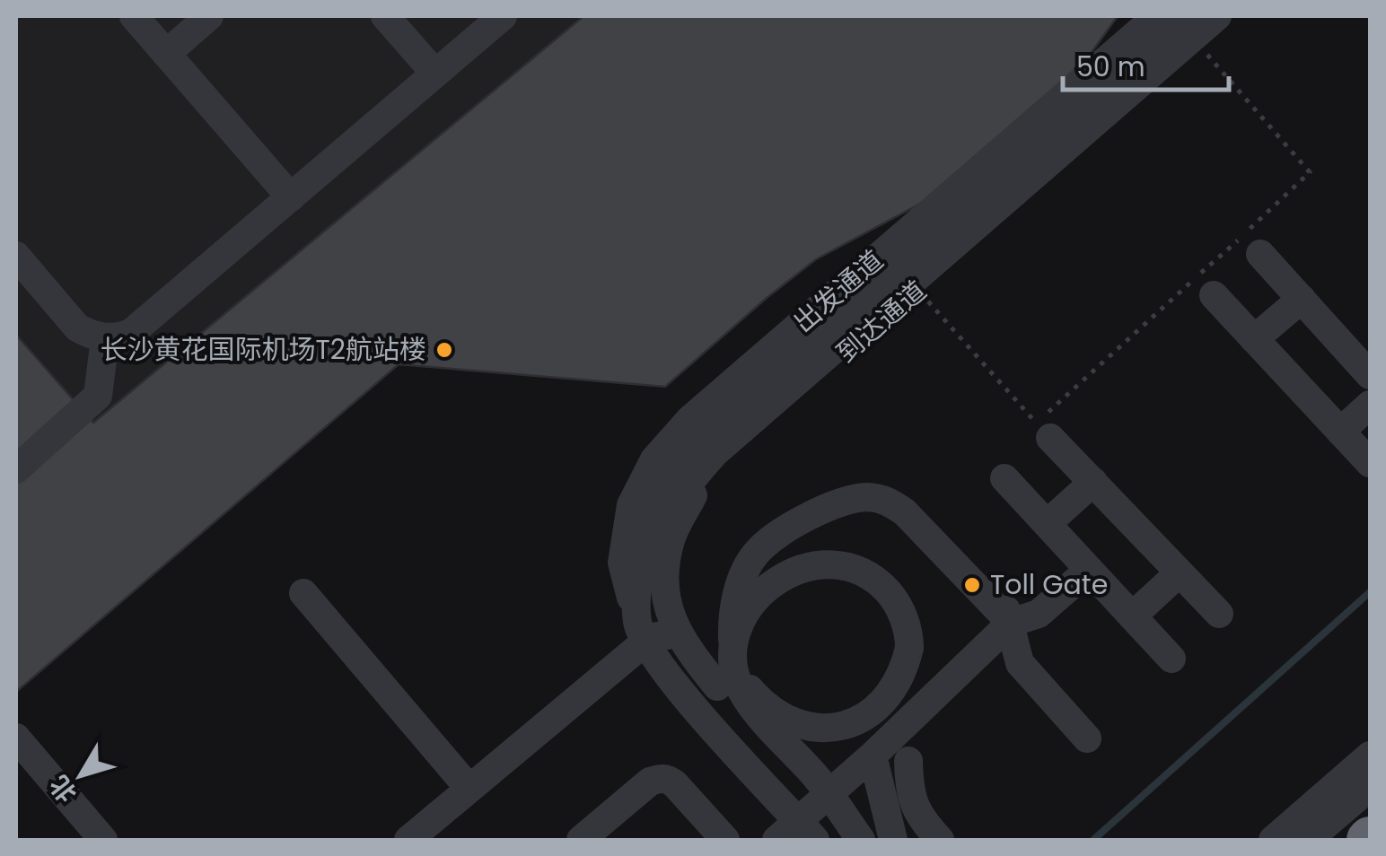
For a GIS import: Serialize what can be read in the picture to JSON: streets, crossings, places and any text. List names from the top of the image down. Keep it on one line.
{"streets":{"street":["出发通道","到达通道"]},"places":["长沙黄花国际机场T2航站楼","Toll Gate"],"scale_bar":"50 m","north":"bottom left"}
